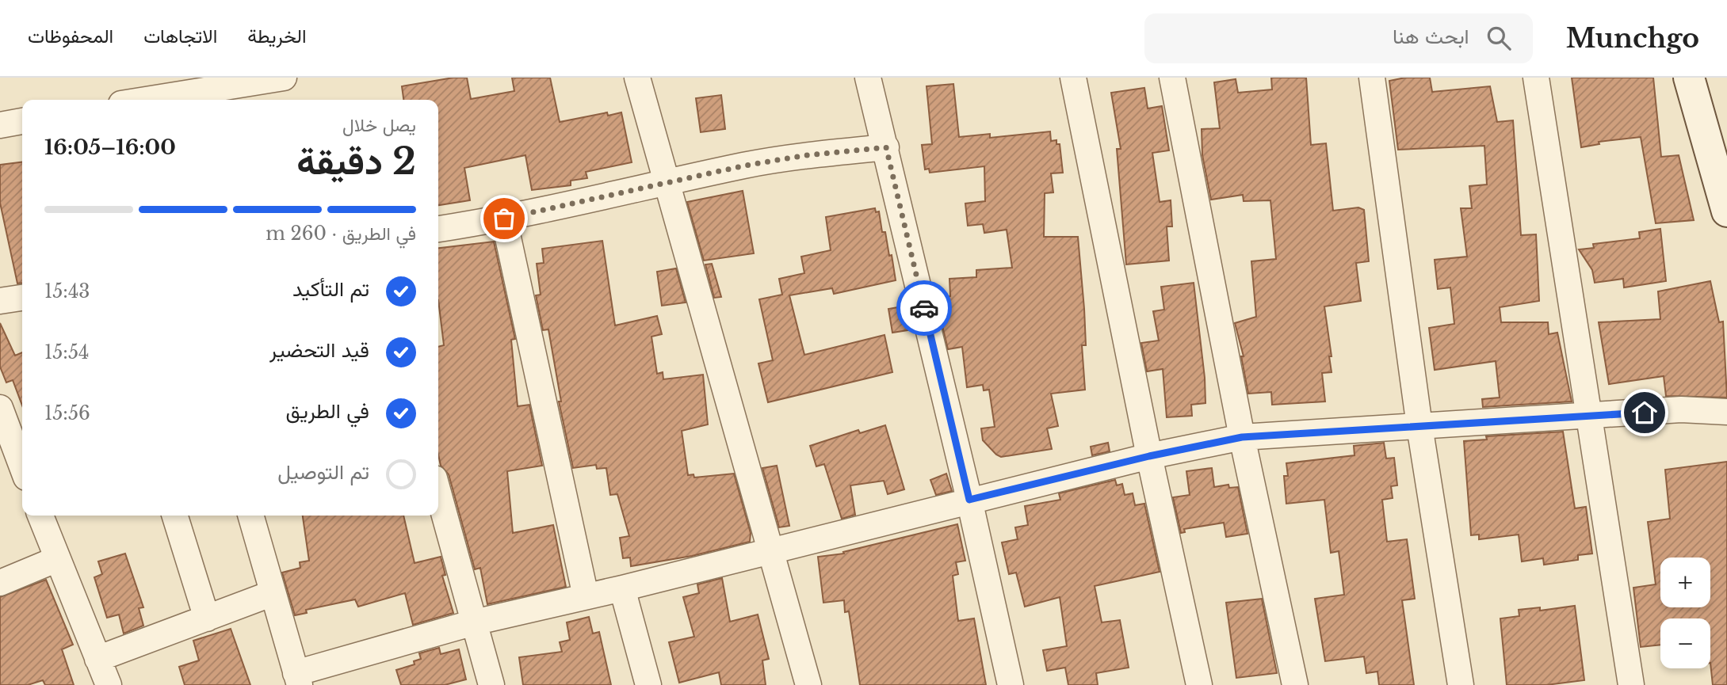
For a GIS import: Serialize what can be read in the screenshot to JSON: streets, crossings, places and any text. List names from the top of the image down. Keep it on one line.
{"page":{"header":"Munchgo","search":"ابحث هنا","nav":["الخريطة","الاتجاهات","المحفوظات"],"heading":["2 دقيقة","يصل خلال","16:00–16:05"],"bar":"في الطريق · 260 m","list":[["تم التأكيد","15:43"],["قيد التحضير","15:54"],["في الطريق","15:56"],"تم التوصيل"],"map_buttons":["+","−"]}}
